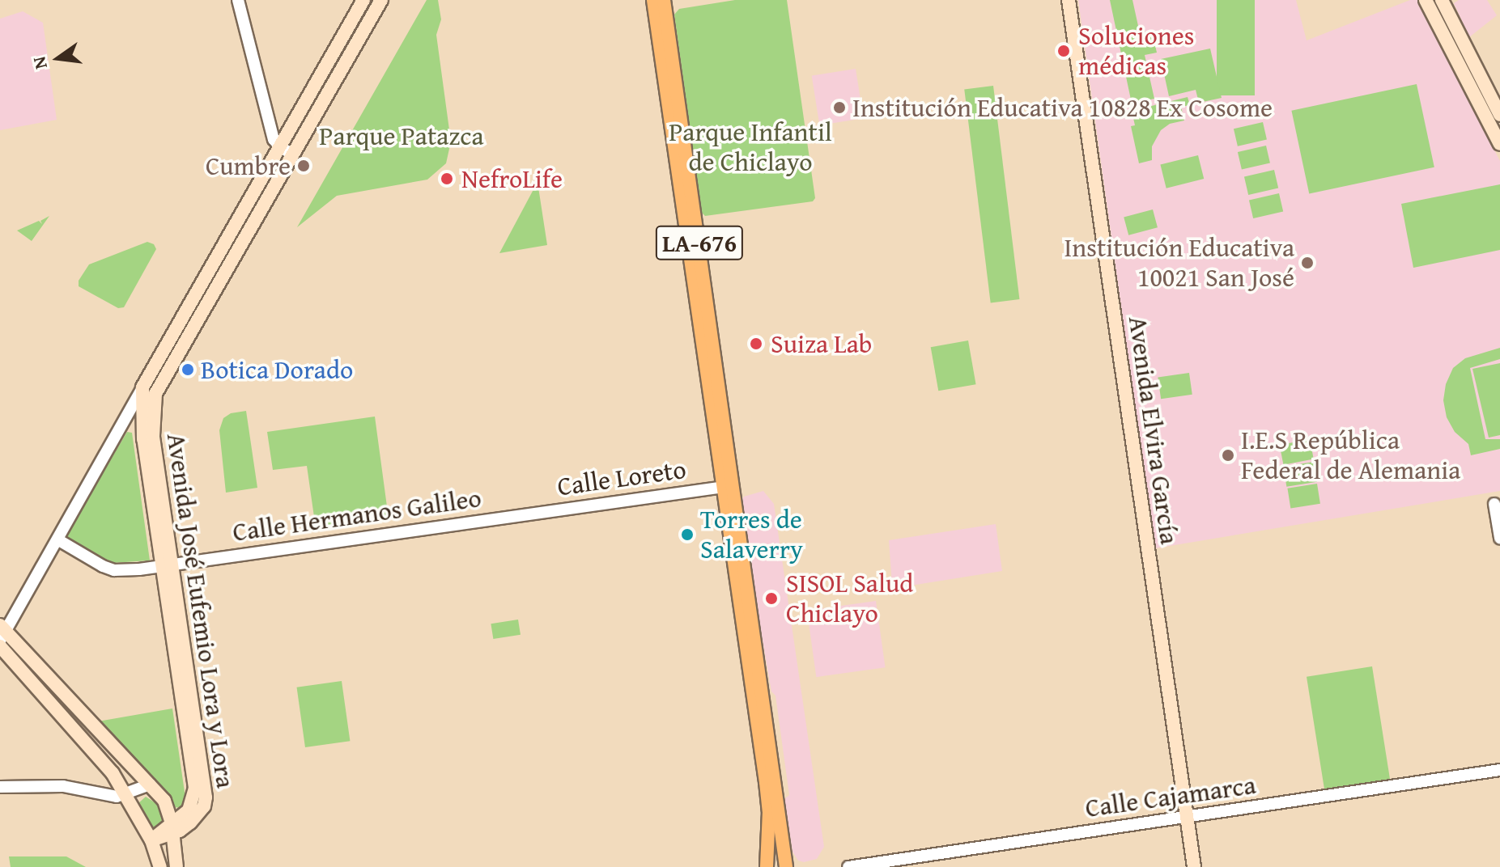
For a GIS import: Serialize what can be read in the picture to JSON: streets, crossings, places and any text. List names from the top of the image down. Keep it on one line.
{"streets":{"main road":["LA-676","Avenida Elvira García","Avenida José Eufemio Lora y Lora"],"street":["Calle Loreto","Calle Hermanos Galileo","Calle Cajamarca"]},"crossings":[["LA-676","Calle Loreto"],["Avenida Elvira García","Calle Cajamarca"],["Calle Loreto","Calle Hermanos Galileo"],["Calle Hermanos Galileo","Avenida José Eufemio Lora y Lora"]],"parks":["Parque Infantil de Chiclayo","Parque Patazca"],"places":["Soluciones médicas","Institución Educativa 10828 Ex Cosome","Cumbre","NefroLife","Institución Educativa 10021 San José","Suiza Lab","Botica Dorado","I.E.S República Federal de Alemania","Torres de Salaverry","SISOL Salud Chiclayo"],"north":"left"}
